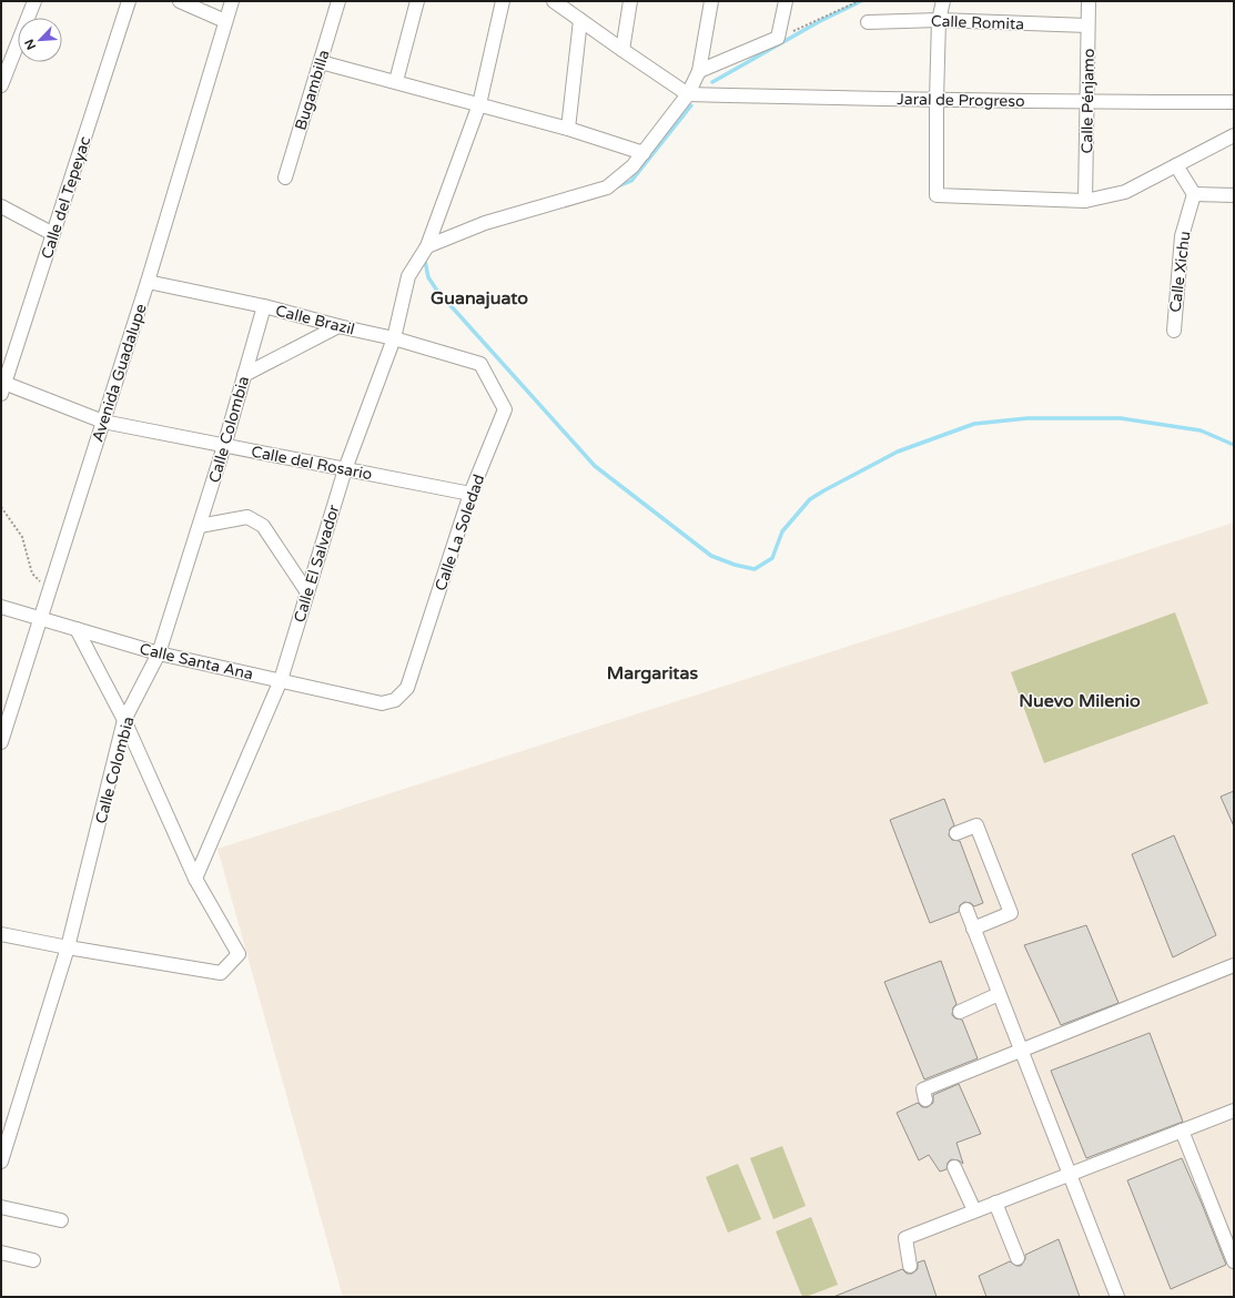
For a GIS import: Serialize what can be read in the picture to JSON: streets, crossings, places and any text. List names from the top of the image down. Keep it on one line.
{"streets":{"street":["Calle Romita","Bugambilla","Jaral de Progreso","Calle Pénjamo","Calle del Tepeyac","Calle Xichu","Calle Brazil","Avenida Guadalupe","Calle Colombia","Calle del Rosario","Calle La Soledad","Calle El Salvador","Calle Santa Ana"]},"crossings":[["Calle Romita","Calle Pénjamo"],["Jaral de Progreso","Calle Pénjamo"],["Calle del Tepeyac","Calle del Rosario"],["Calle Brazil","Avenida Guadalupe"],["Calle Brazil","Calle Colombia"],["Calle Brazil","Calle La Soledad"],["Calle Brazil","Calle El Salvador"],["Avenida Guadalupe","Calle del Rosario"],["Avenida Guadalupe","Calle Santa Ana"],["Calle Colombia","Calle del Rosario"],["Calle Colombia","Calle Santa Ana"],["Calle del Rosario","Calle La Soledad"],["Calle del Rosario","Calle El Salvador"],["Calle La Soledad","Calle Santa Ana"],["Calle El Salvador","Calle Santa Ana"]],"districts":["Guanajuato","Margaritas","Nuevo Milenio"],"north":"bottom left"}
